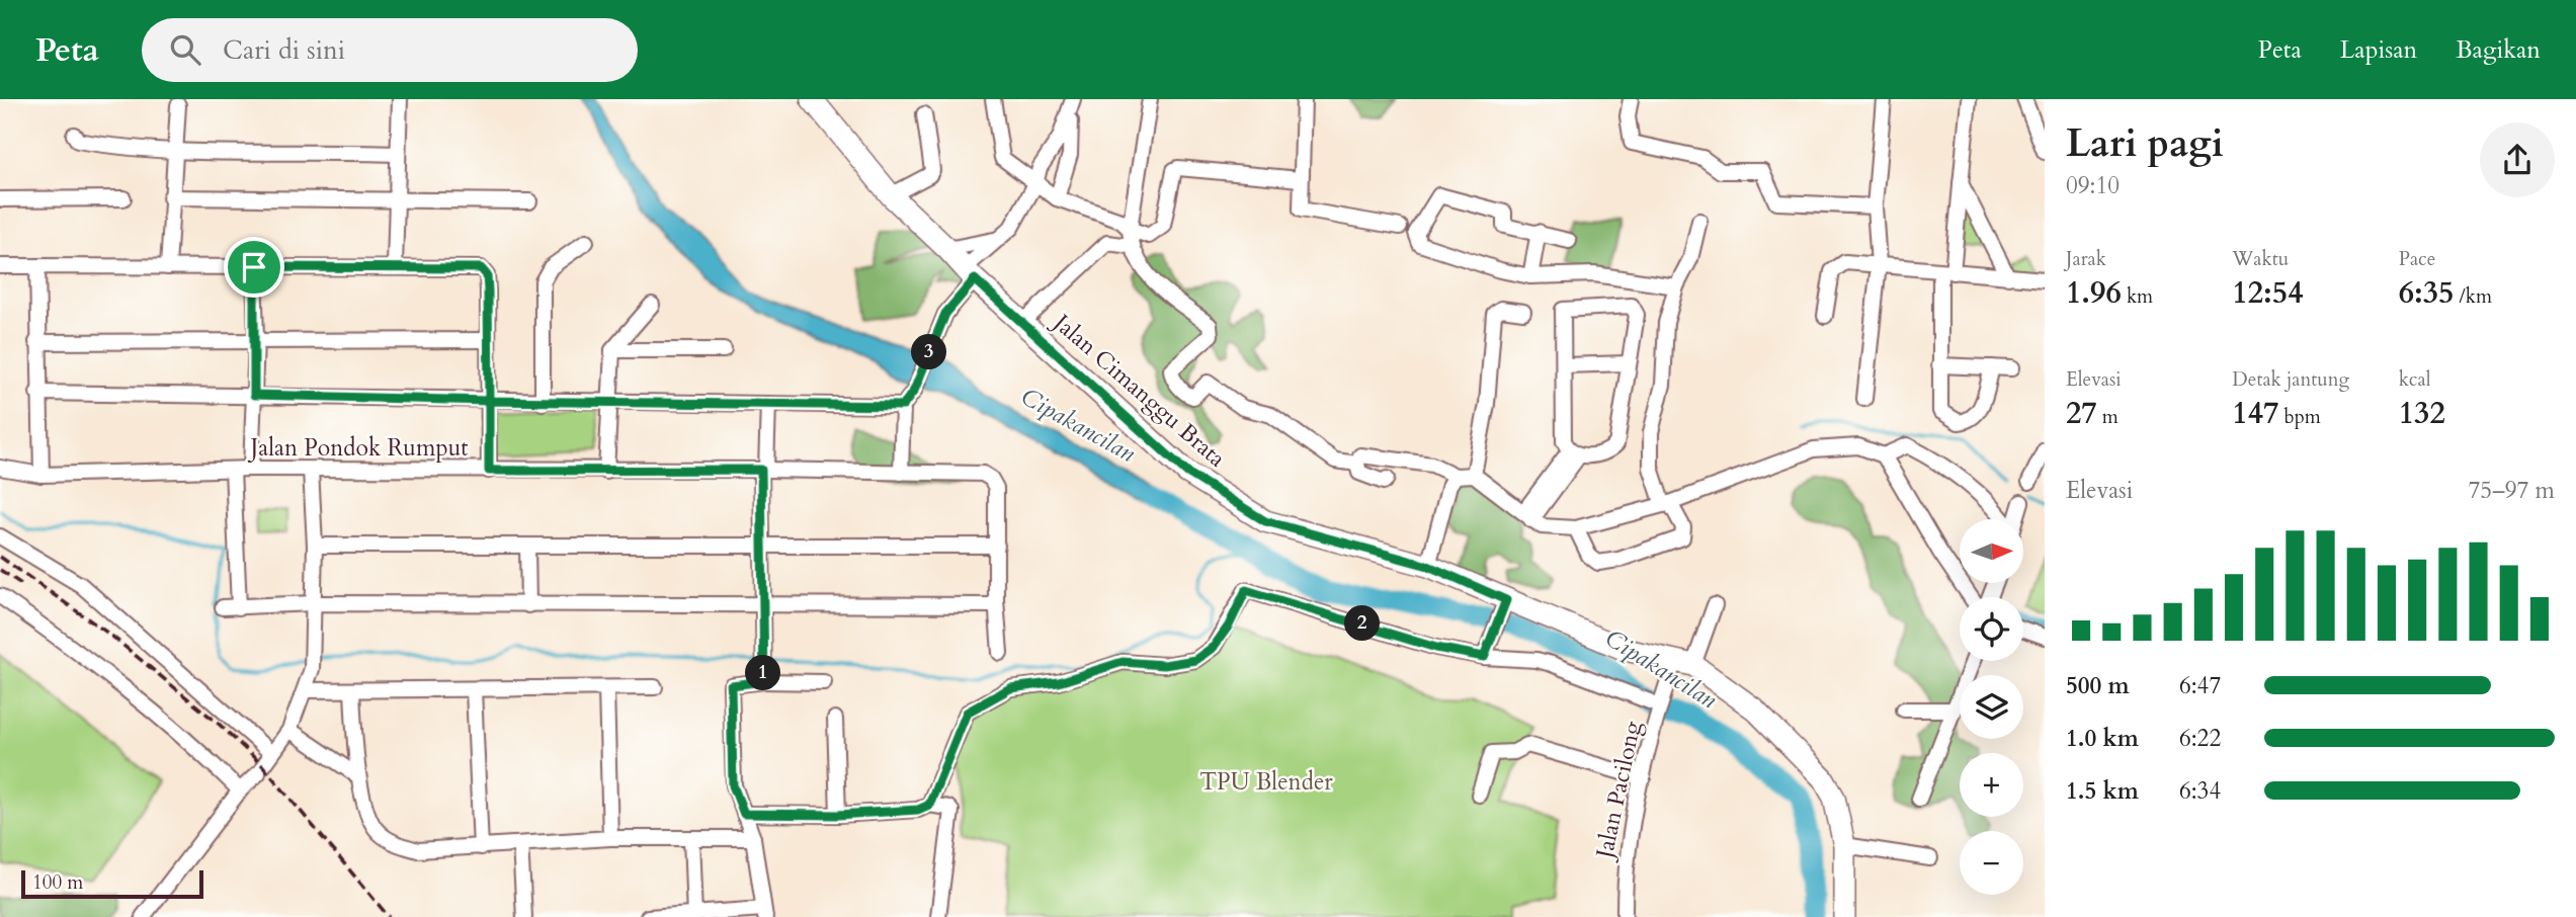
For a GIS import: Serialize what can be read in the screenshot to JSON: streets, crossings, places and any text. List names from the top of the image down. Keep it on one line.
{"streets":{"street":["Jalan Cimanggu Brata","Jalan Pondok Rumput","Jalan Pacilong"]},"crossings":[["Jalan Cimanggu Brata","Jalan Pacilong"]],"water":["Cipakancilan"],"parks":["TPU Blender"],"scale_bar":"100 m","north":"right","page":{"header":"Peta","search":"Cari di sini","nav":["Peta","Lapisan","Bagikan"],"heading":["Lari pagi","09:10"],"stats":[["Jarak","1.96 km"],["Waktu","12:54"],["Pace","6:35 /km"],["Elevasi","27 m"],["Detak jantung","147 bpm"],["kcal","132"]],"pins":["3","2","1"],"chart":["Elevasi","75–97 m"],"map_buttons":["+","−"],"list":[{"name":"500 m","note":"6:47"},{"name":"1.0 km","note":"6:22"},{"name":"1.5 km","note":"6:34"}],"scale":"100 m"}}
